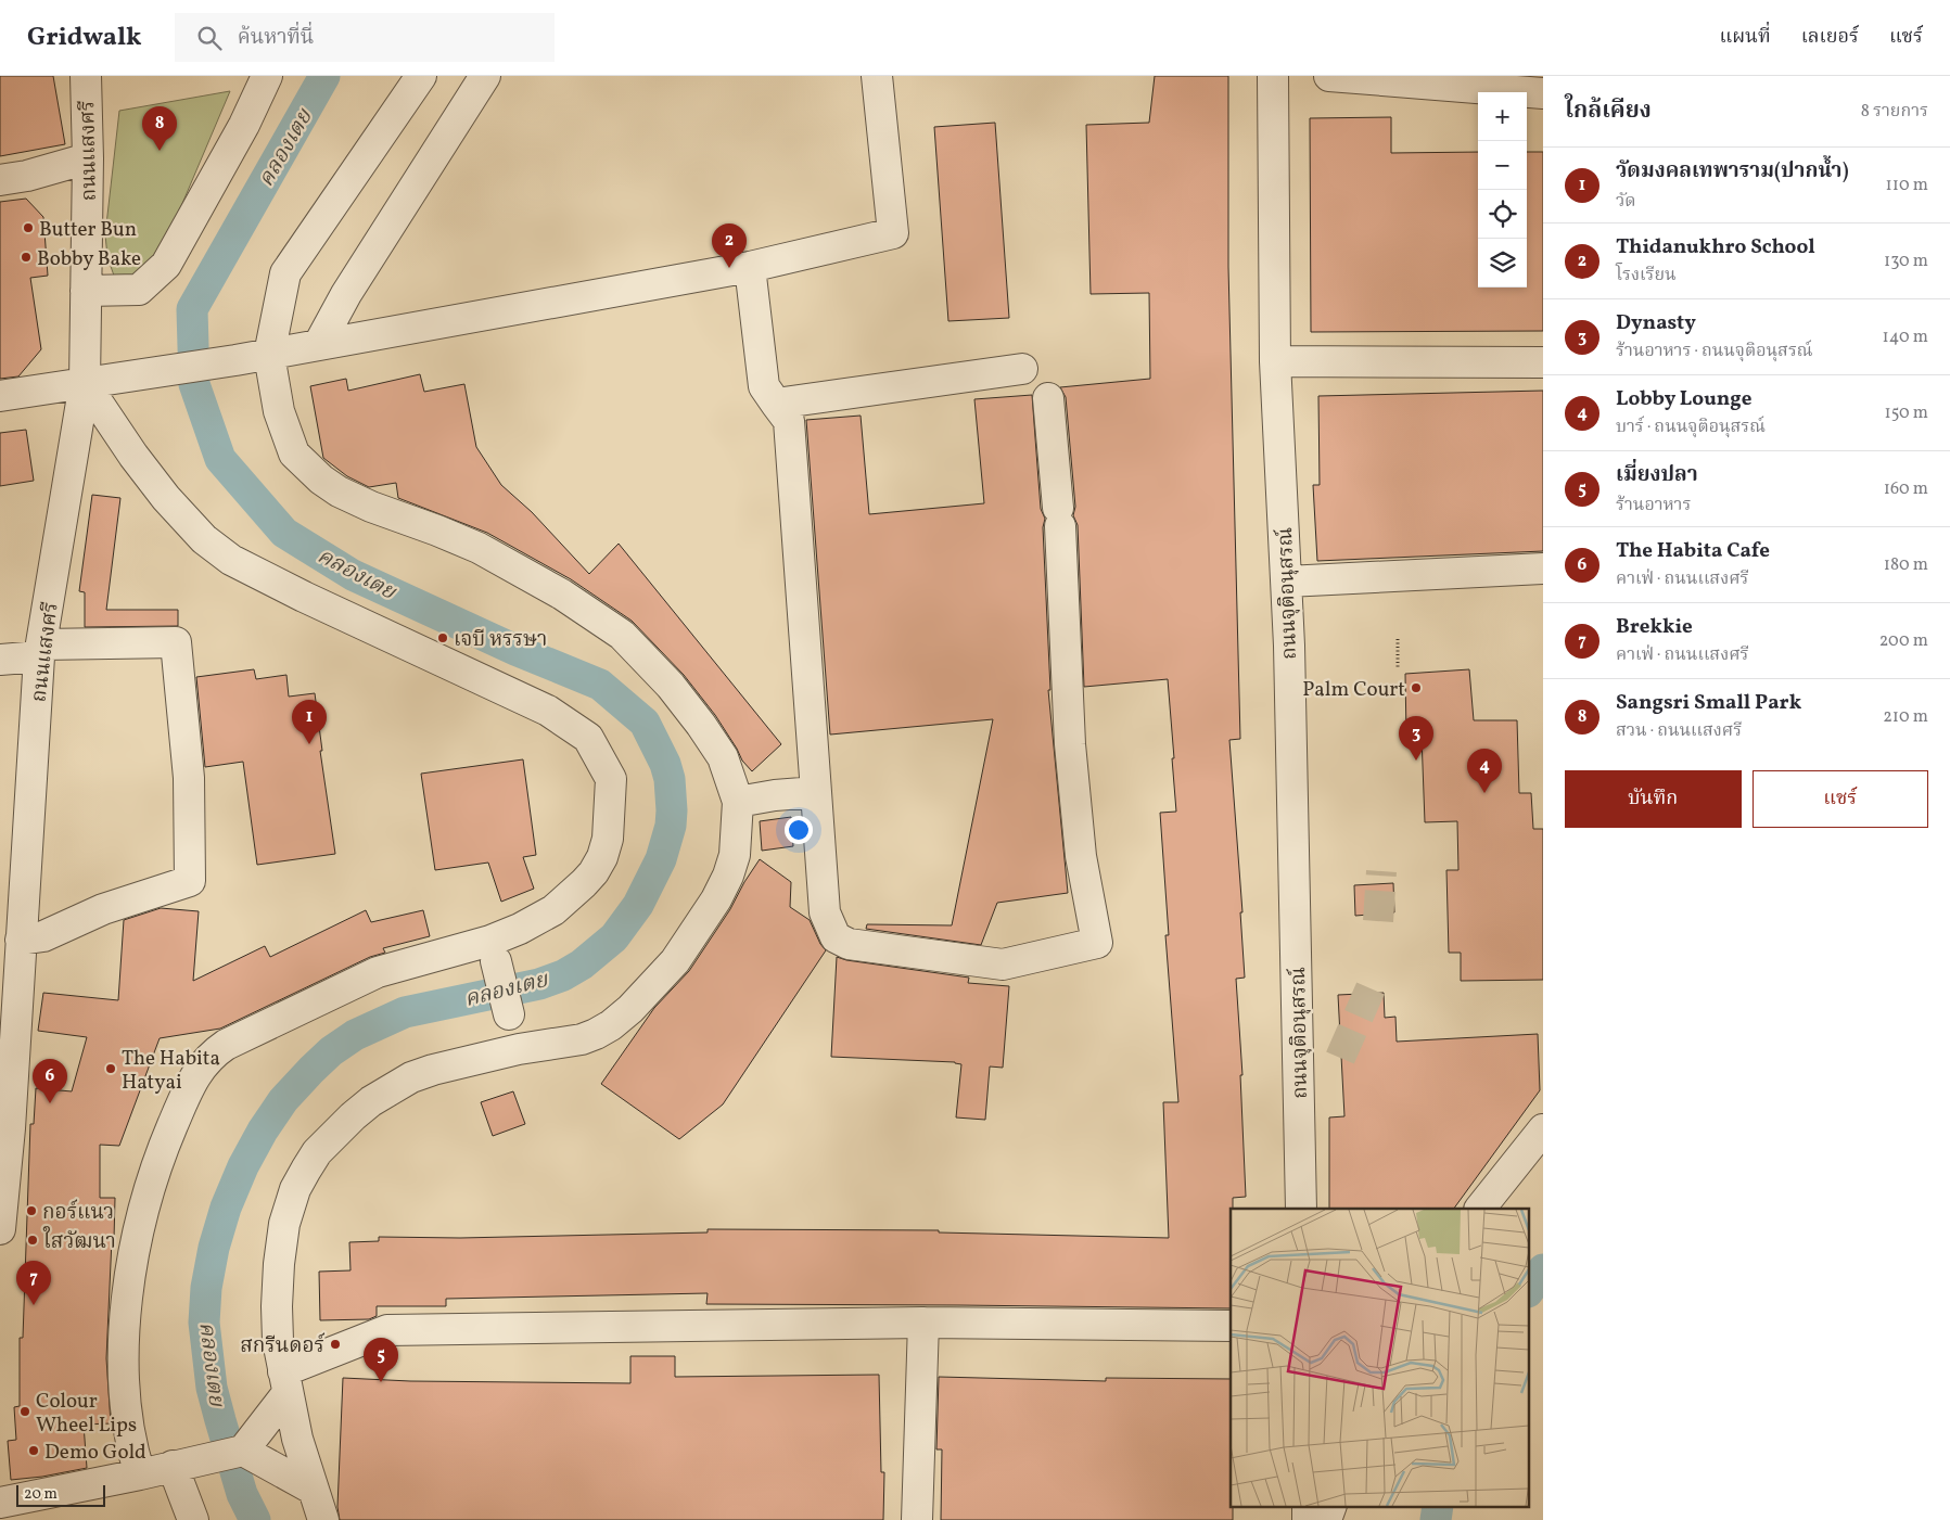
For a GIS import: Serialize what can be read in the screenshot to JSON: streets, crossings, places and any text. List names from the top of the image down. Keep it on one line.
{"streets":{"street":["ถนนเเสงศรี","ถนนจุติอนุสรณ์"]},"water":["คลองเตย"],"places":["Butter Bun","Bobby Bake","เจบี หรรษา","Palm Court","The Habita Hatyai","กอร์แนว","ใสวัฒนา","สกรีนดอร์","Colour Wheel Lips","Demo Gold"],"scale_bar":"20 m","page":{"header":"Gridwalk","search":"ค้นหาที่นี่","nav":["แผนที่","เลเยอร์","แชร์"],"heading":["ใกล้เคียง","8 รายการ"],"map_buttons":["+","−"],"pins":["8","2","1","3","4","6","7","5"],"list":[{"mark":"1","name":"วัดมงคลเทพาราม(ปากน้ำ)","note":"วัด","value":"110 m"},{"mark":"2","name":"Thidanukhro School","note":"โรงเรียน","value":"130 m"},{"mark":"3","name":"Dynasty","note":"ร้านอาหาร · ถนนจุติอนุสรณ์","value":"140 m"},{"mark":"4","name":"Lobby Lounge","note":"บาร์ · ถนนจุติอนุสรณ์","value":"150 m"},{"mark":"5","name":"เมี่ยงปลา","note":"ร้านอาหาร","value":"160 m"},{"mark":"6","name":"The Habita Cafe","note":"คาเฟ่ · ถนนเเสงศรี","value":"180 m"},{"mark":"7","name":"Brekkie","note":"คาเฟ่ · ถนนเเสงศรี","value":"200 m"},{"mark":"8","name":"Sangsri Small Park","note":"สวน · ถนนเเสงศรี","value":"210 m"}],"buttons":["บันทึก","แชร์"],"scale":"20 m"}}
